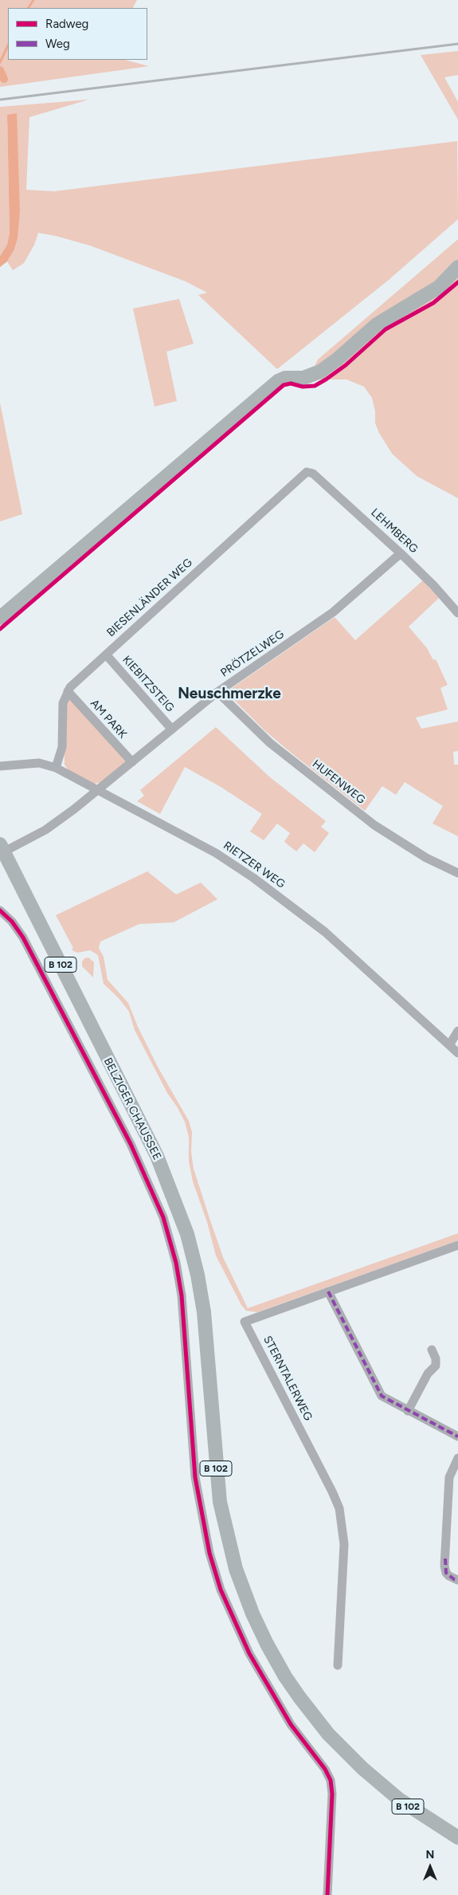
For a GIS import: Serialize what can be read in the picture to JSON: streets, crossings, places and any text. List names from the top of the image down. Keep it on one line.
{"streets":{"main road":["B 102","BELZIGER CHAUSSEE"],"street":["LEHMBERG","BIESENLÄNDER WEG","PRÖTZELWEG","KIEBITZSTEIG","AM PARK","HUFENWEG","RIETZER WEG","STERNTALERWEG"]},"crossings":[["LEHMBERG","BIESENLÄNDER WEG"],["LEHMBERG","PRÖTZELWEG"],["BIESENLÄNDER WEG","KIEBITZSTEIG"],["BIESENLÄNDER WEG","AM PARK"],["BIESENLÄNDER WEG","RIETZER WEG"],["PRÖTZELWEG","KIEBITZSTEIG"],["PRÖTZELWEG","AM PARK"],["PRÖTZELWEG","HUFENWEG"],["PRÖTZELWEG","RIETZER WEG"],["PRÖTZELWEG","BELZIGER CHAUSSEE"]],"districts":["Neuschmerzke"],"legend":["Radweg","Weg"],"north":"top"}
